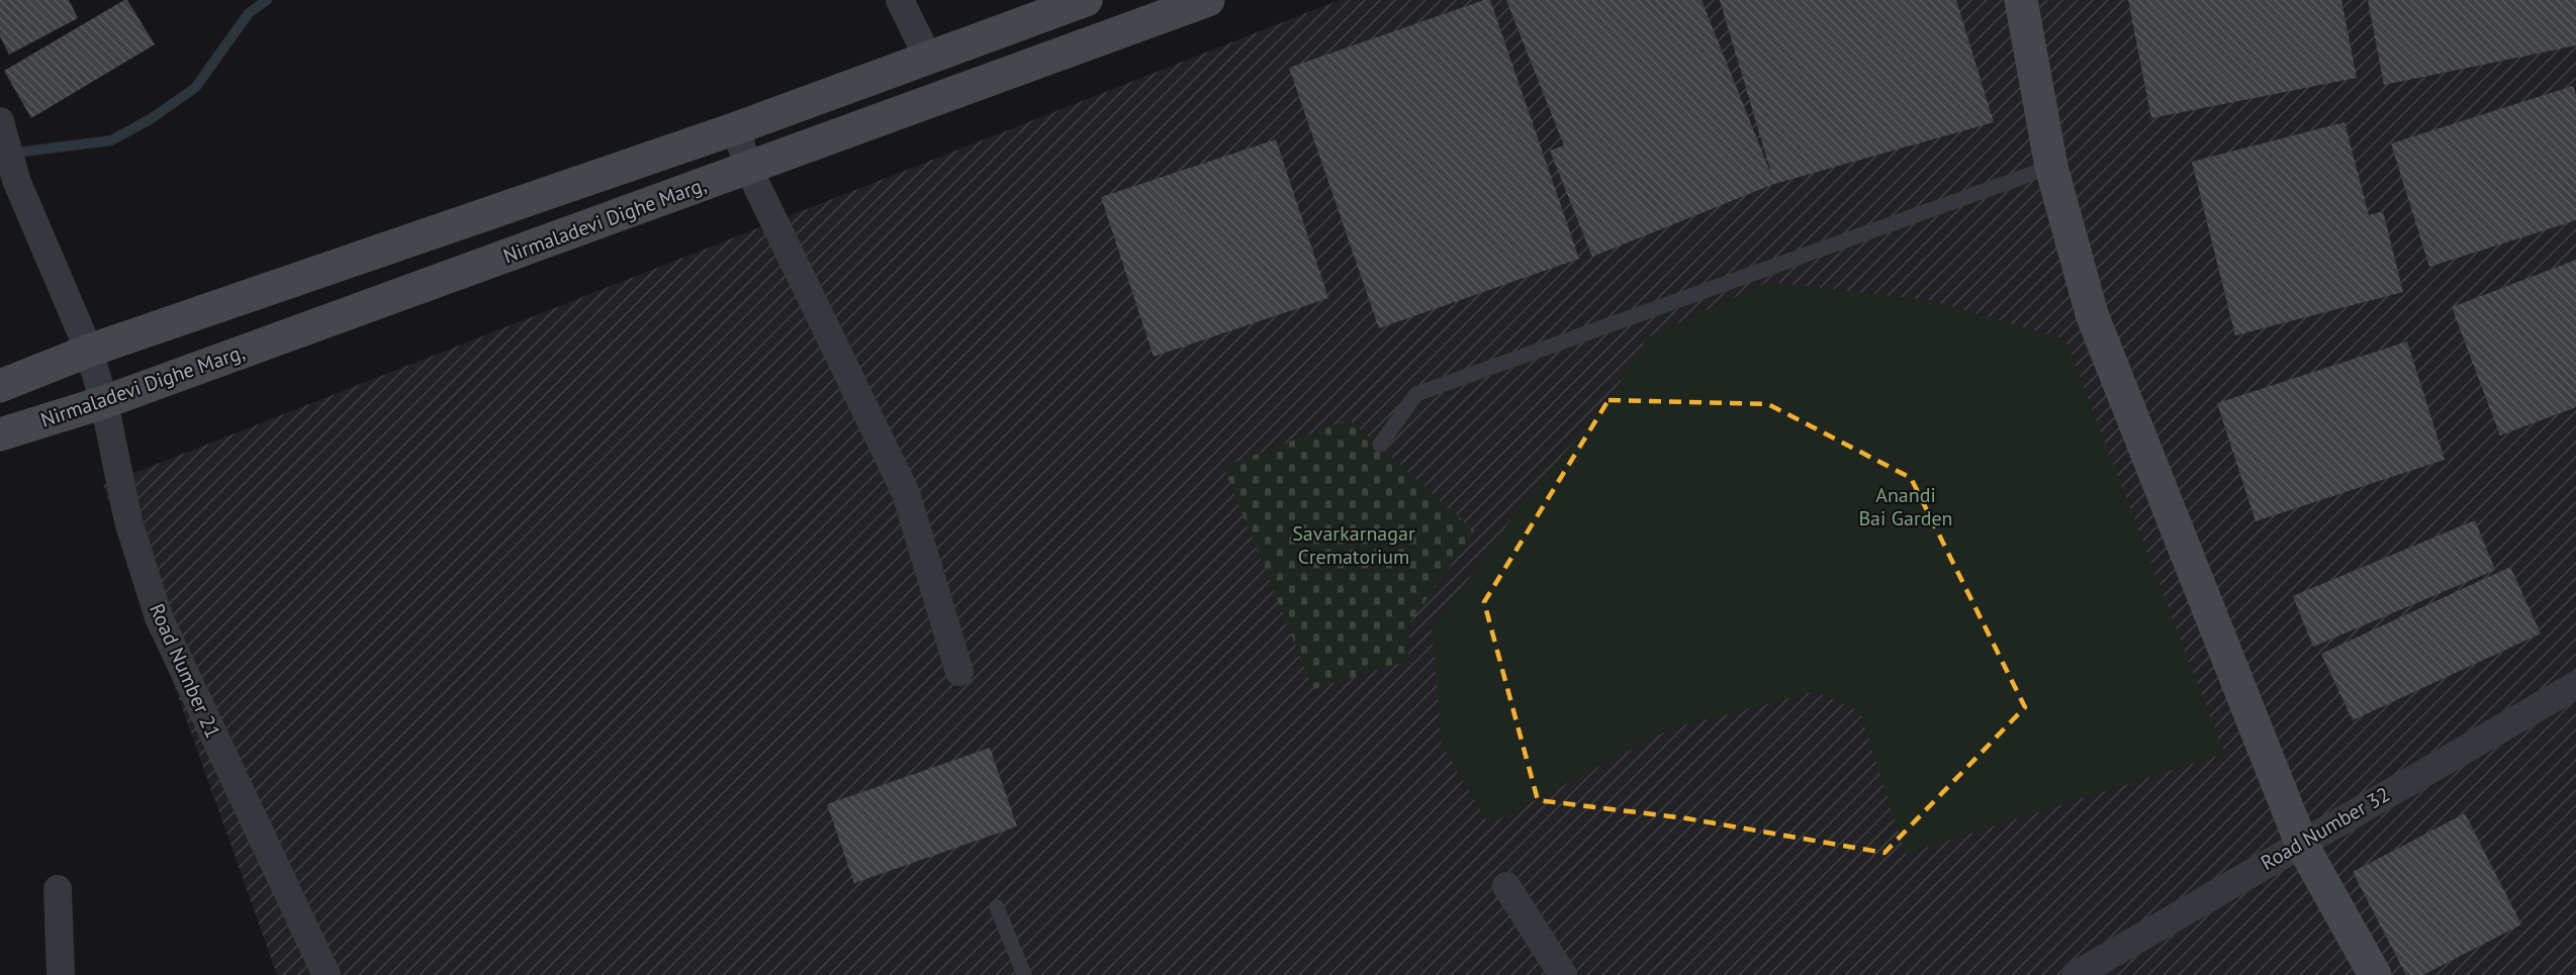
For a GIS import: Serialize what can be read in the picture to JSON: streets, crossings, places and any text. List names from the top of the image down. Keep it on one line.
{"streets":{"main road":["Nirmaladevi Dighe Marg,"],"street":["Road Number 21","Road Number 32"]},"crossings":[["Nirmaladevi Dighe Marg,","Road Number 21"]],"parks":["Anandi Bai Garden","Savarkarnagar Crematorium"]}
